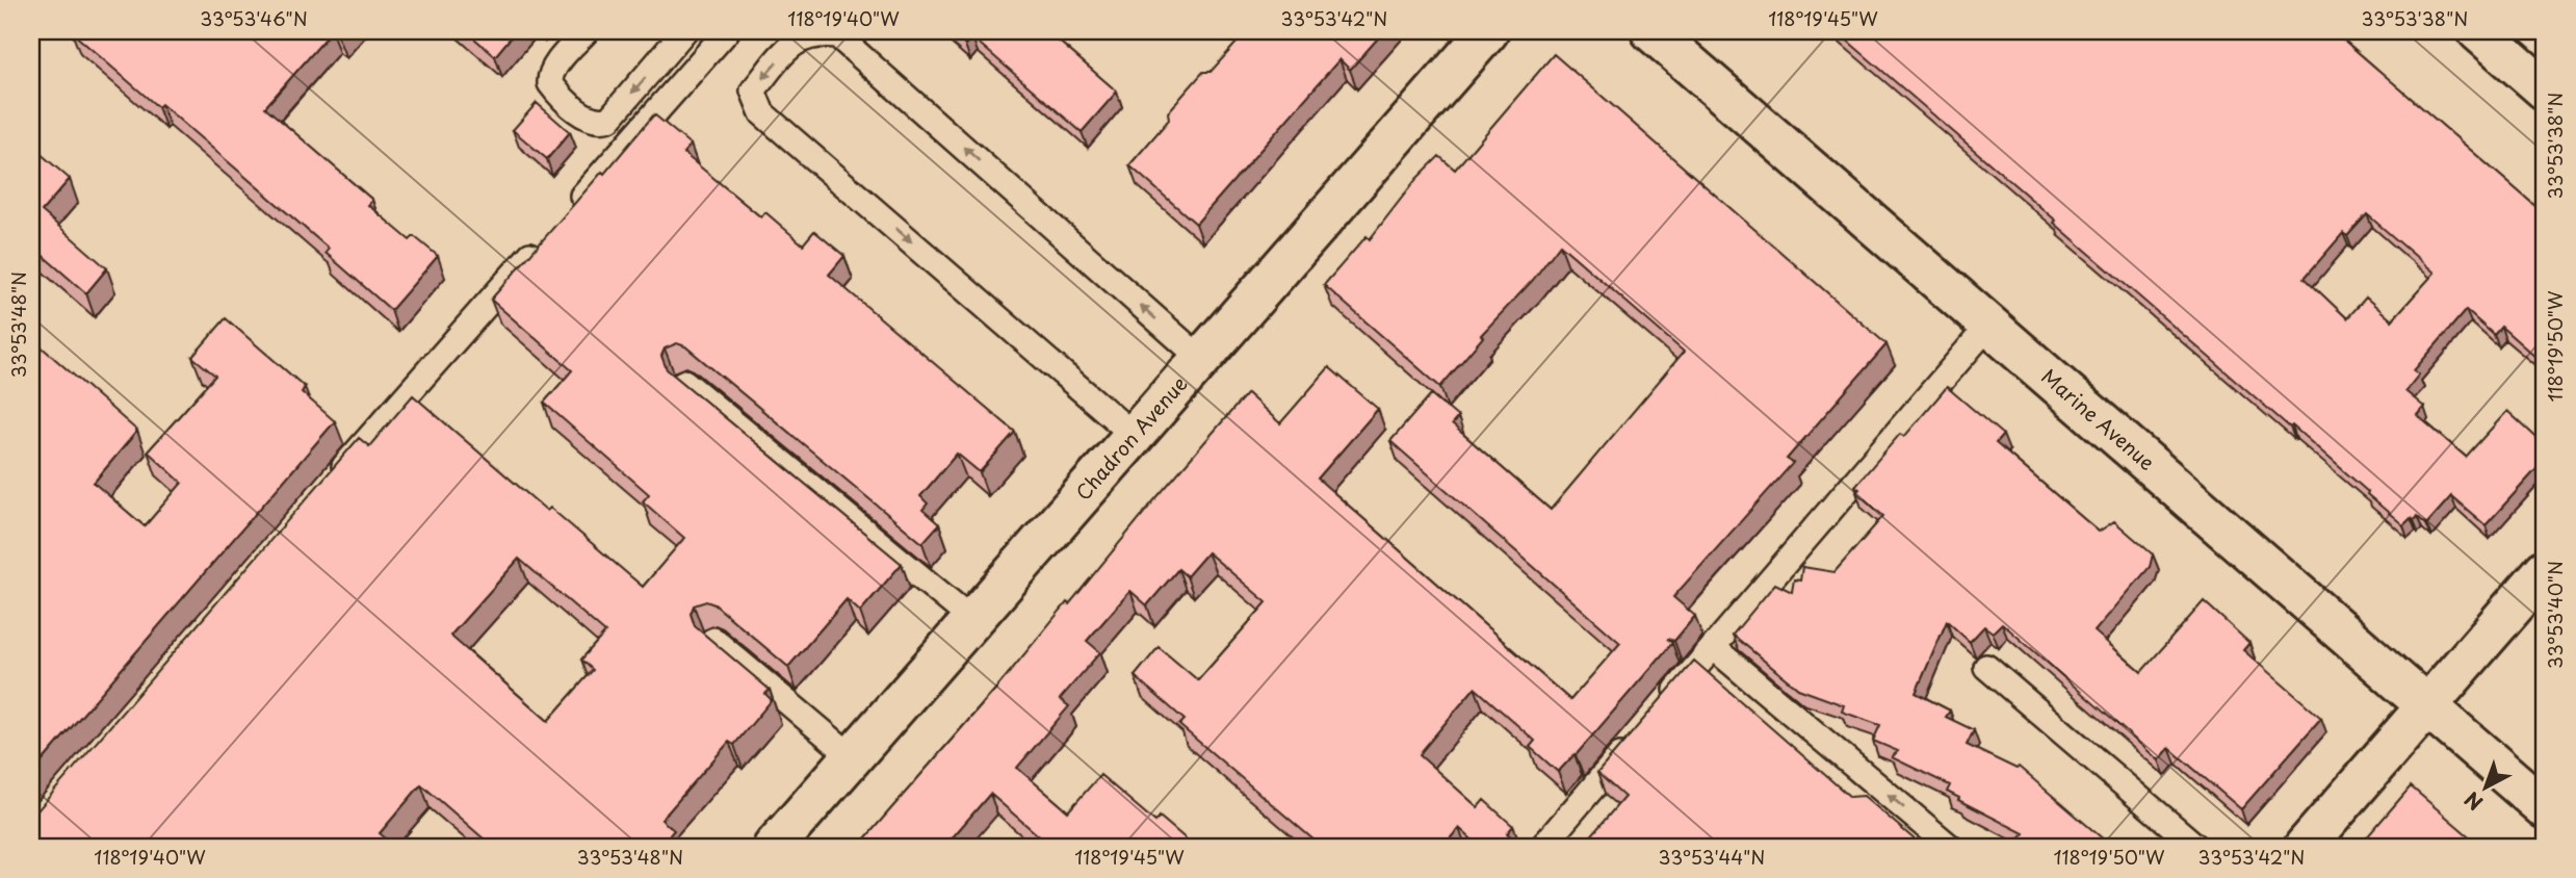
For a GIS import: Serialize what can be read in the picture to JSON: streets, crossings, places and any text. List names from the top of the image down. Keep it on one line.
{"streets":{"street":["Marine Avenue","Chadron Avenue"]},"north":"bottom left","coordinates":["33°53'46\"N","118°19'40\"W","33°53'42\"N","118°19'45\"W","33°53'38\"N","33°53'48\"N","118°19'50\"W","33°53'40\"N","33°53'44\"N"]}
